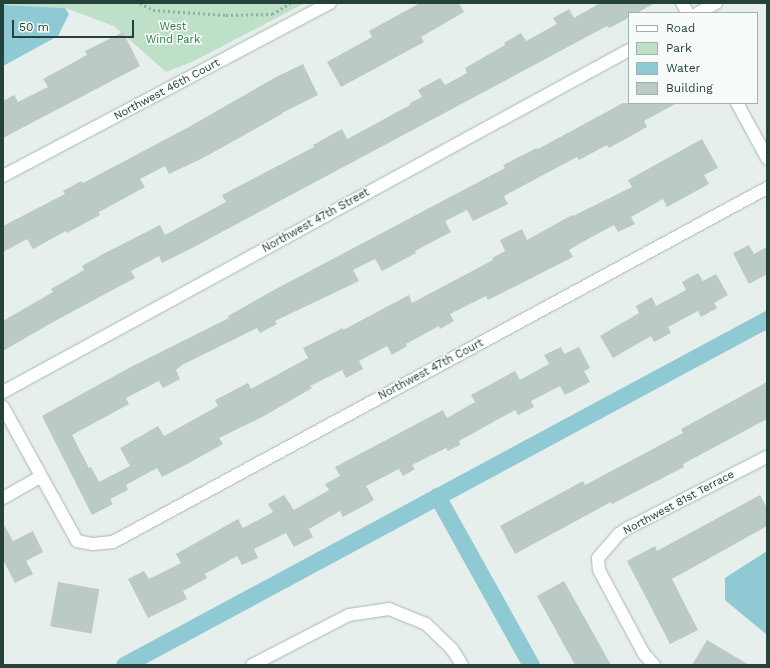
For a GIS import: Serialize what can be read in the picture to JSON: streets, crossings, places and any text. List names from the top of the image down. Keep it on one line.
{"streets":{"street":["Northwest 46th Court","Northwest 47th Street","Northwest 47th Court","Northwest 81st Terrace"]},"parks":["West Wind Park"],"legend":["Road","Park","Water","Building"],"scale_bar":"50 m"}
